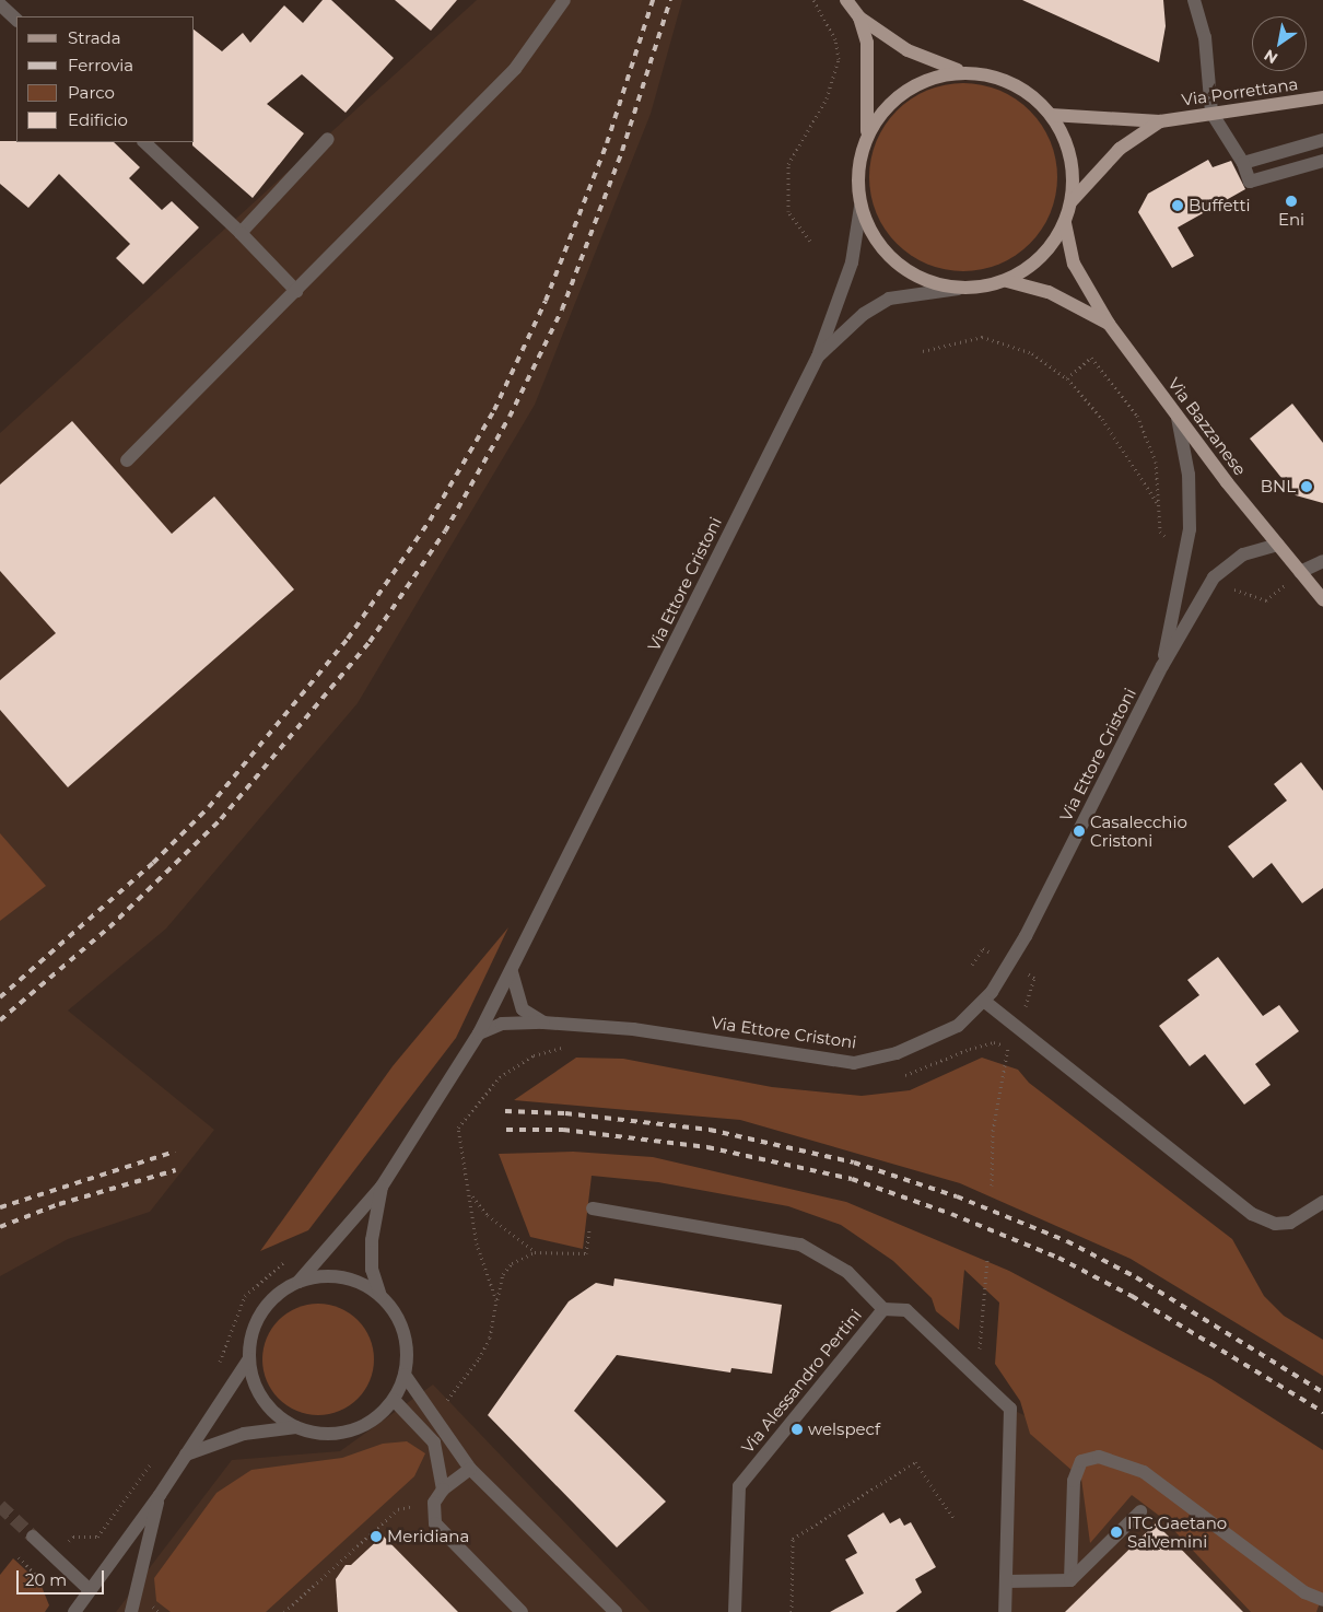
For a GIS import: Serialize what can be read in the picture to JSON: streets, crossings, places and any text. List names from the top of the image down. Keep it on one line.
{"streets":{"main road":["Via Porrettana","Via Bazzanese"],"street":["Via Ettore Cristoni","Via Alessandro Pertini"]},"crossings":[["Via Bazzanese","Via Ettore Cristoni"]],"places":["Eni","Buffetti","BNL","Casalecchio Cristoni","welspecf","ITC Gaetano Salvemini","Meridiana"],"legend":["Strada","Ferrovia","Parco","Edificio"],"scale_bar":"20 m","north":"bottom left"}
